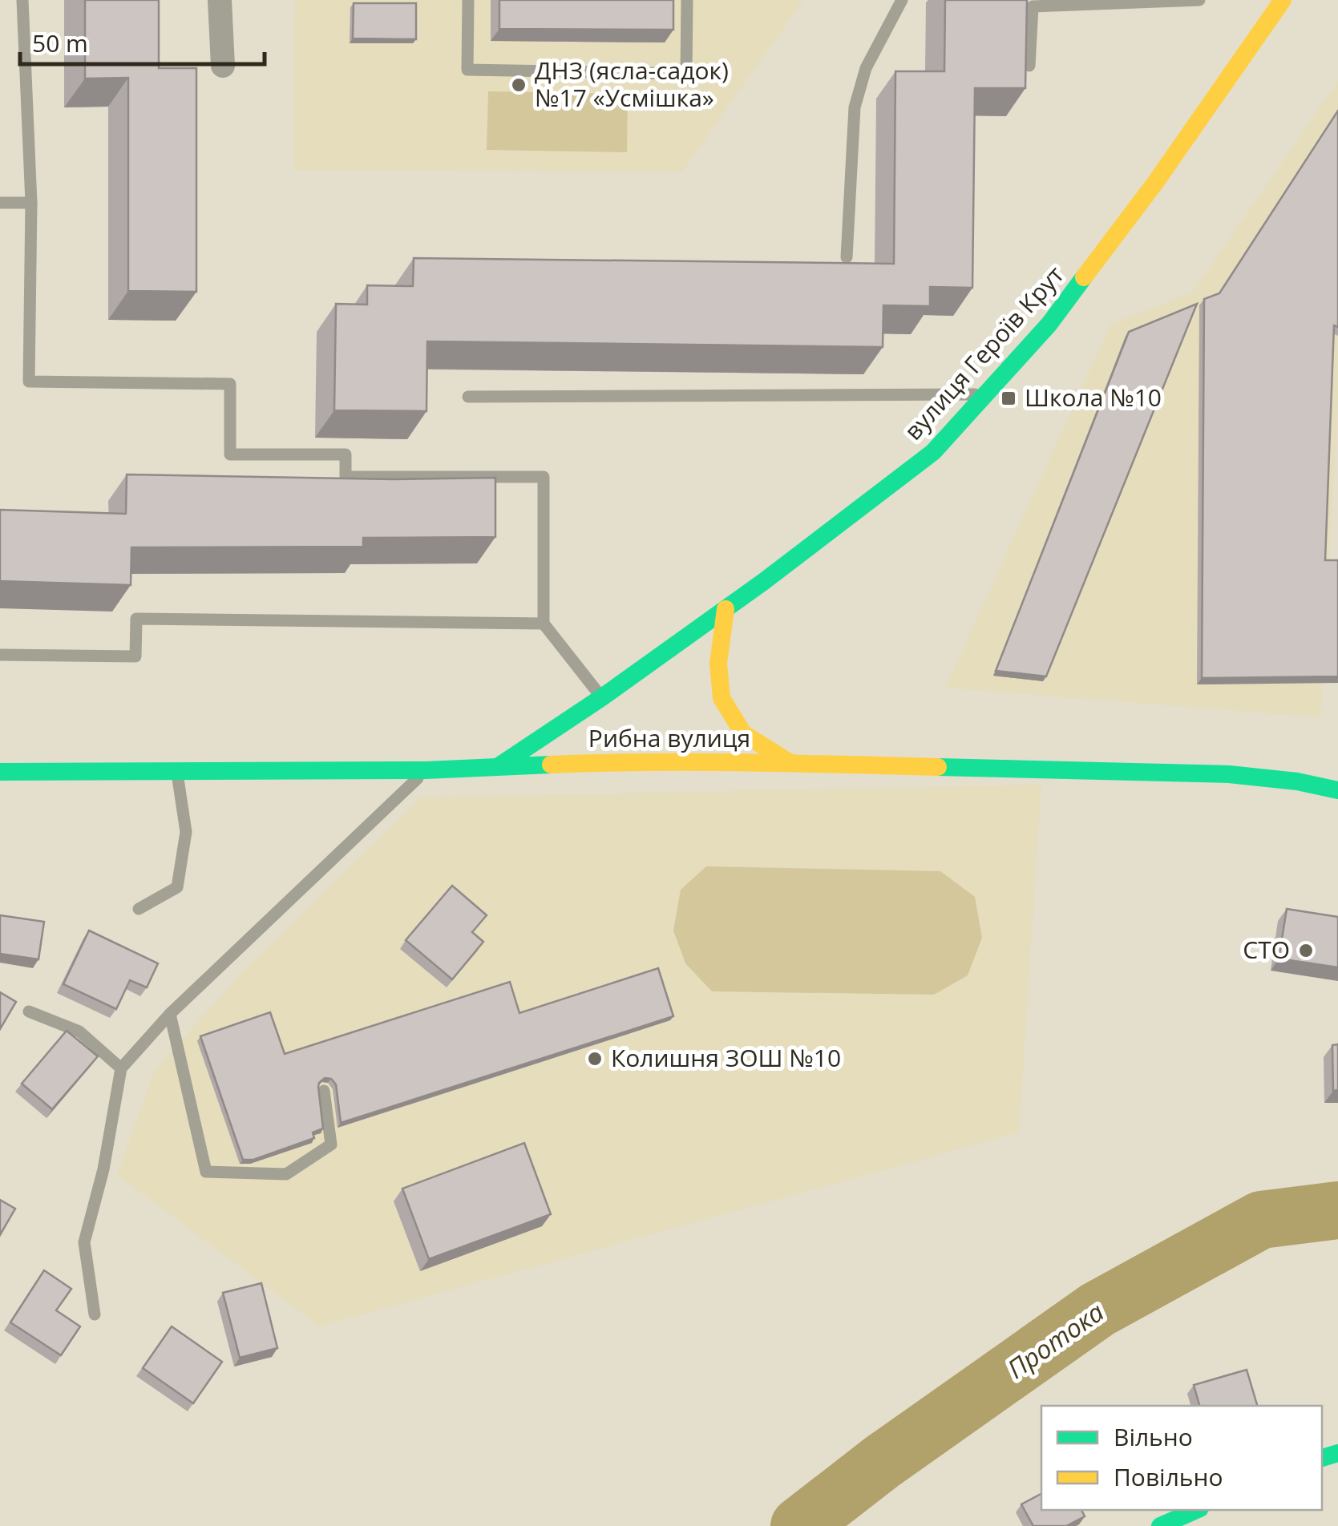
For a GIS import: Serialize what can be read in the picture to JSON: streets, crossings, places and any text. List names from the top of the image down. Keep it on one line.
{"streets":{"street":["вулиця Героїв Крут","Рибна вулиця"]},"crossings":[["вулиця Героїв Крут","Рибна вулиця"]],"water":["Протока"],"places":{"other":["ДНЗ (ясла-садок) №17 «Усмішка»","СТО","Колишня ЗОШ №10"],"transit":["Школа №10"]},"legend":["Вільно","Повільно"],"scale_bar":"50 m"}
